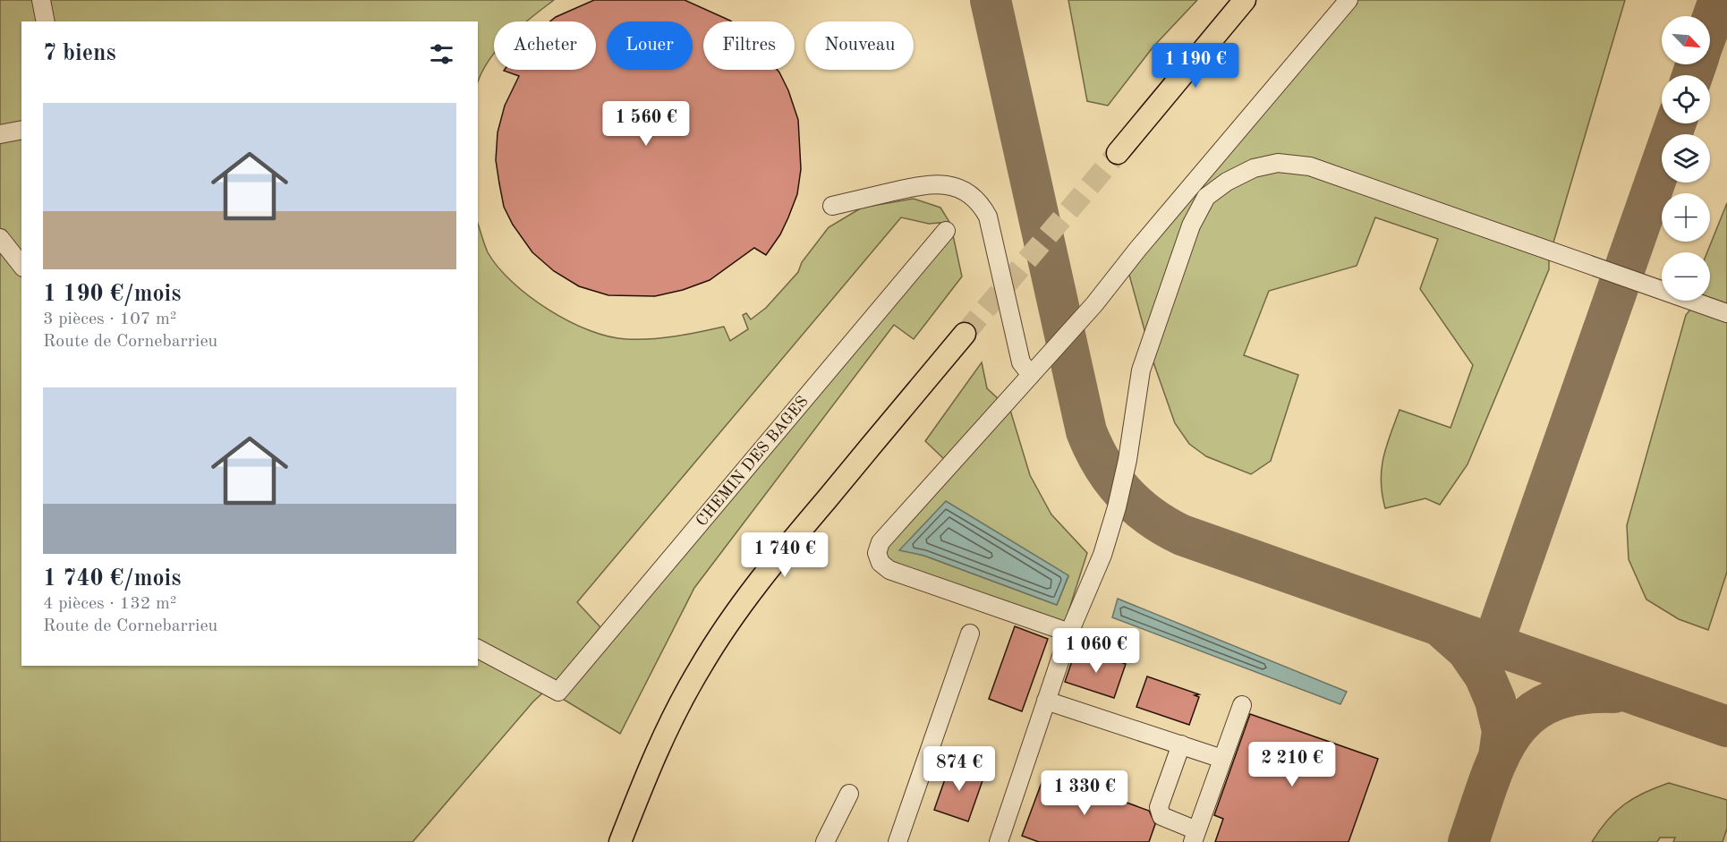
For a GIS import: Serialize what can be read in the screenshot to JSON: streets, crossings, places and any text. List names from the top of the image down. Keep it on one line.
{"streets":{"lane":["CHEMIN DES BAGES"]},"north":"bottom right","page":{"map_buttons":["+","−"],"chip":["Acheter","Louer","Filtres","Nouveau"],"heading":"7 biens","price":["1 190 €","1 560 €","1 740 €","1 060 €","2 210 €","874 €","1 330 €"],"list":[{"name":"1 190 €/mois","note":"3 pièces · 107 m² · Route de Cornebarrieu"},{"name":"1 740 €/mois","note":"4 pièces · 132 m² · Route de Cornebarrieu"}]}}
